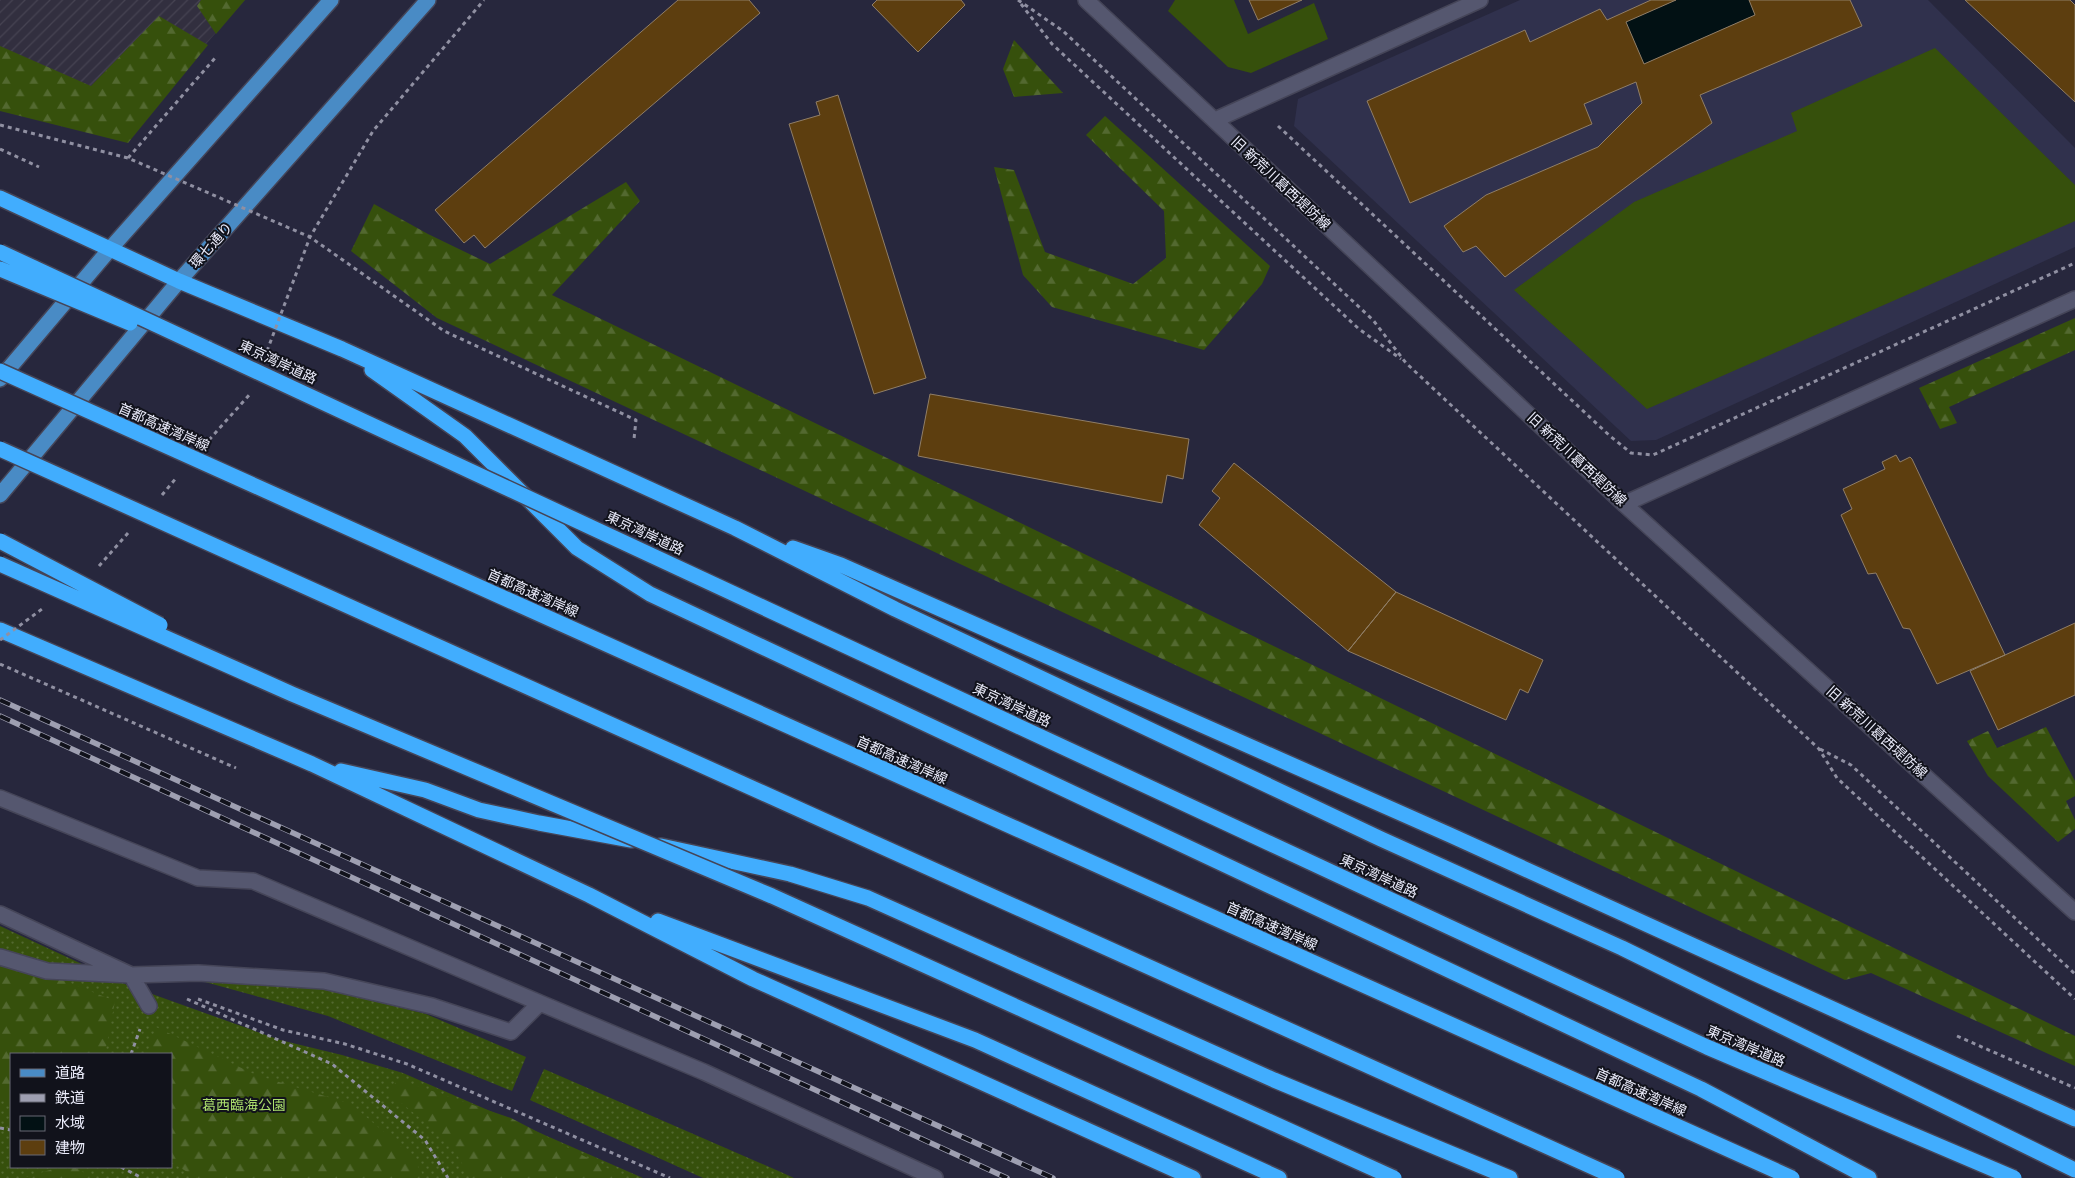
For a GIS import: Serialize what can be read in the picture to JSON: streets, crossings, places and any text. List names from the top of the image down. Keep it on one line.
{"streets":{"highway":["東京湾岸道路","首都高速湾岸線"],"main road":["環七通り"],"street":["旧 新荒川葛西堤防線"]},"parks":["葛西臨海公園"],"legend":["道路","鉄道","水域","建物"]}
